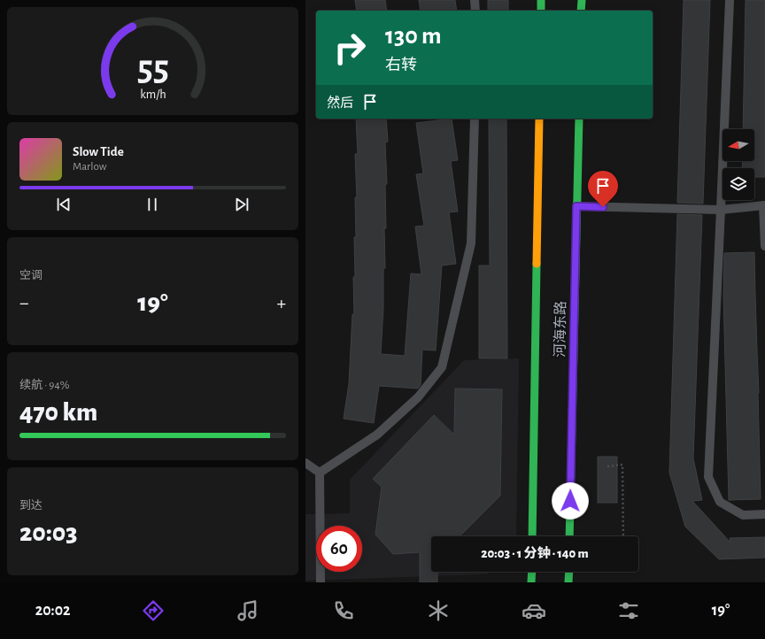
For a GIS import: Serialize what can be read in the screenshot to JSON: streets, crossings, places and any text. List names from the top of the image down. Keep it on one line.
{"streets":{"main road":["河海东路"]},"north":"left","page":{"turn":["130 m","右转"],"then":"然后","song":["Slow Tide","Marlow"],"tile":["空调",["续航 · 94%","470 km"],["到达","20:03"]],"heat":["−","19°","+"],"limit":"60","trip":"20:03 · 1 分钟 · 140 m","tabs":["20:02","19°"],"gauge":["55","km/h"]}}
